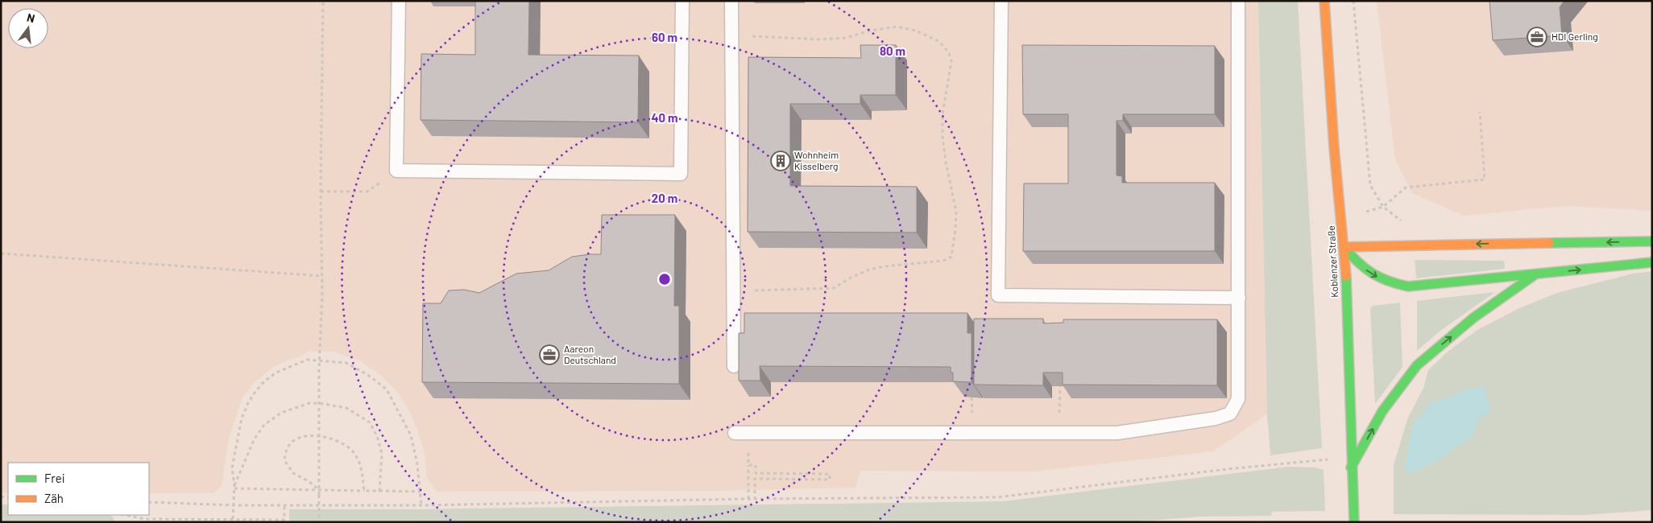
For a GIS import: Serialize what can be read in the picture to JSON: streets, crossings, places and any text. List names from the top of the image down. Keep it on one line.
{"streets":{"main road":["Koblenzer Straße"]},"places":{"office":["HDI Gerling","Aareon Deutschland"],"building":["Wohnheim Kisselberg"]},"legend":["Frei","Zäh"],"north":"top","rings":["60 m","80 m","40 m","20 m"]}
